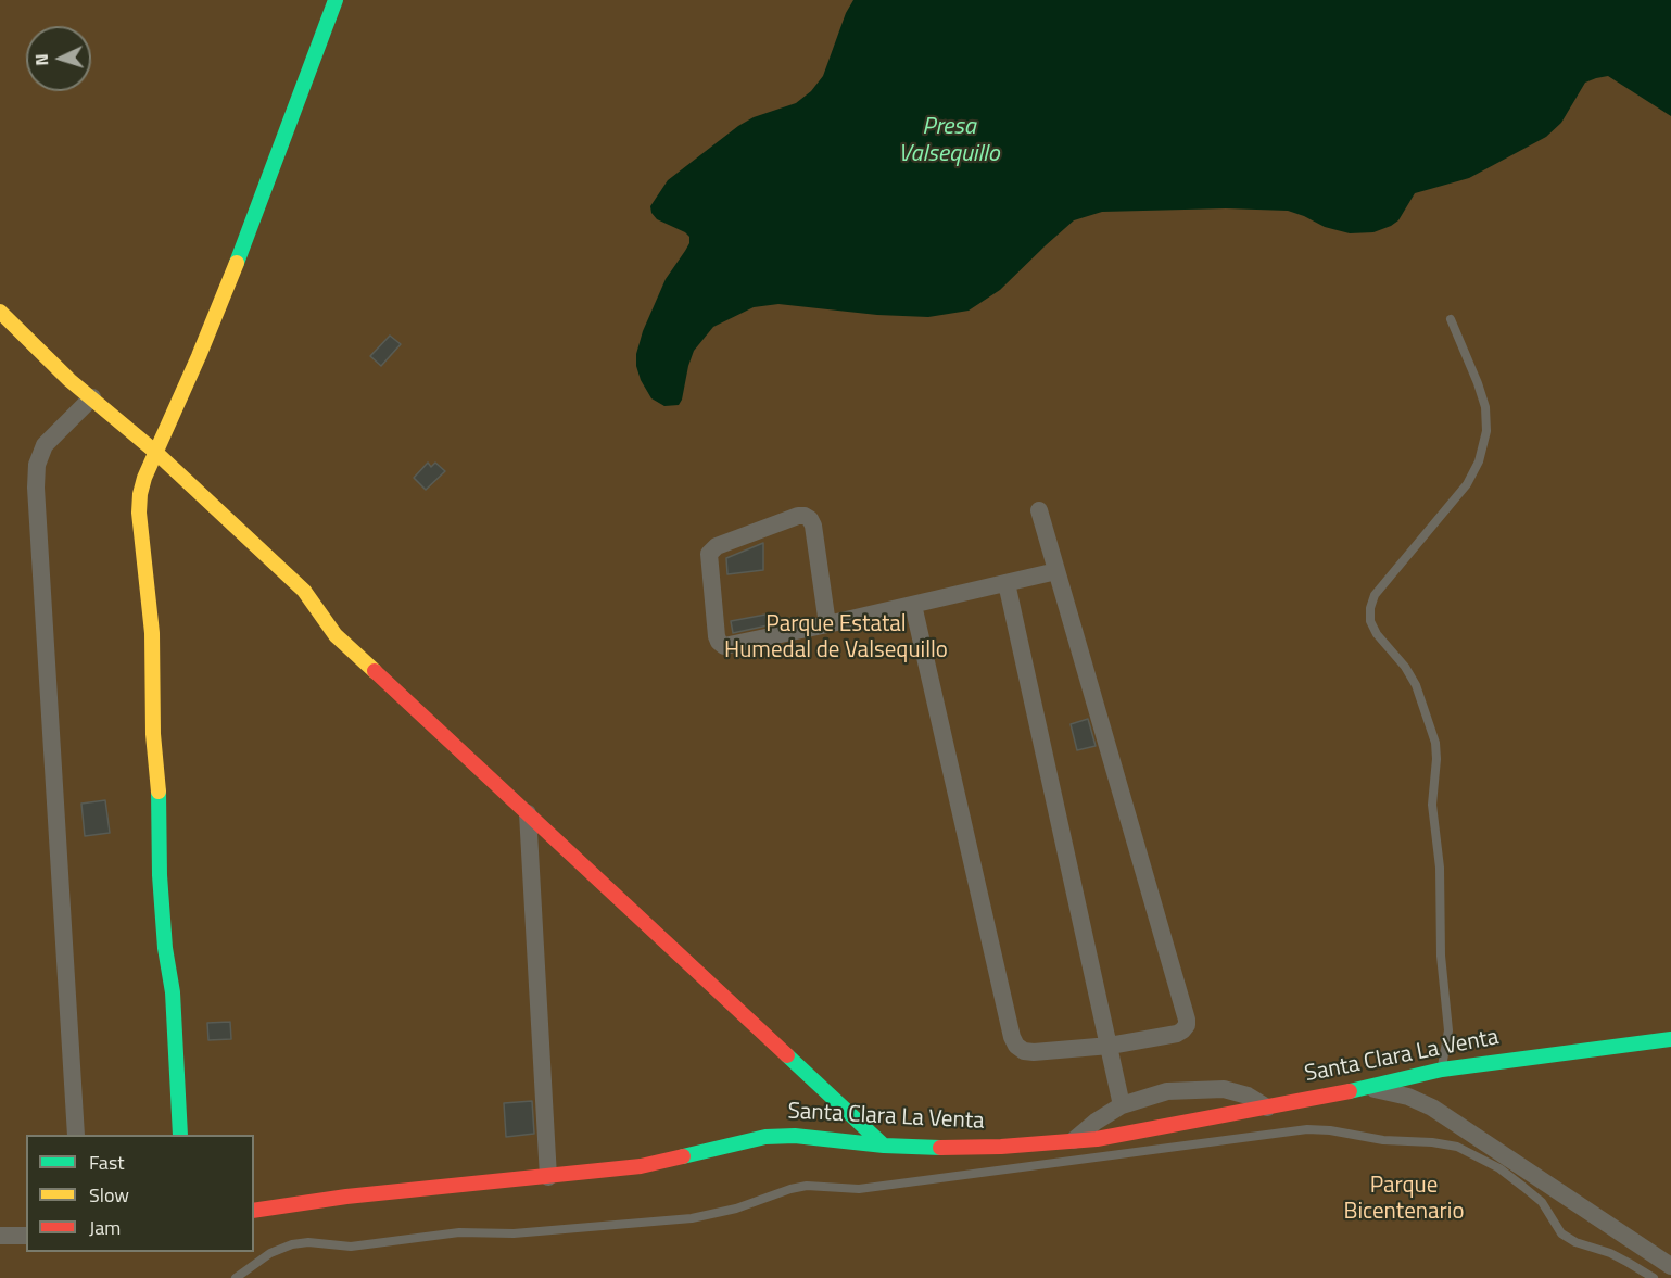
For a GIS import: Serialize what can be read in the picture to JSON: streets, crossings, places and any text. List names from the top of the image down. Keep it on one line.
{"streets":{"street":["Santa Clara La Venta"]},"water":["Presa Valsequillo"],"parks":["Parque Estatal Humedal de Valsequillo","Parque Bicentenario"],"legend":["Fast","Slow","Jam"],"north":"left"}
